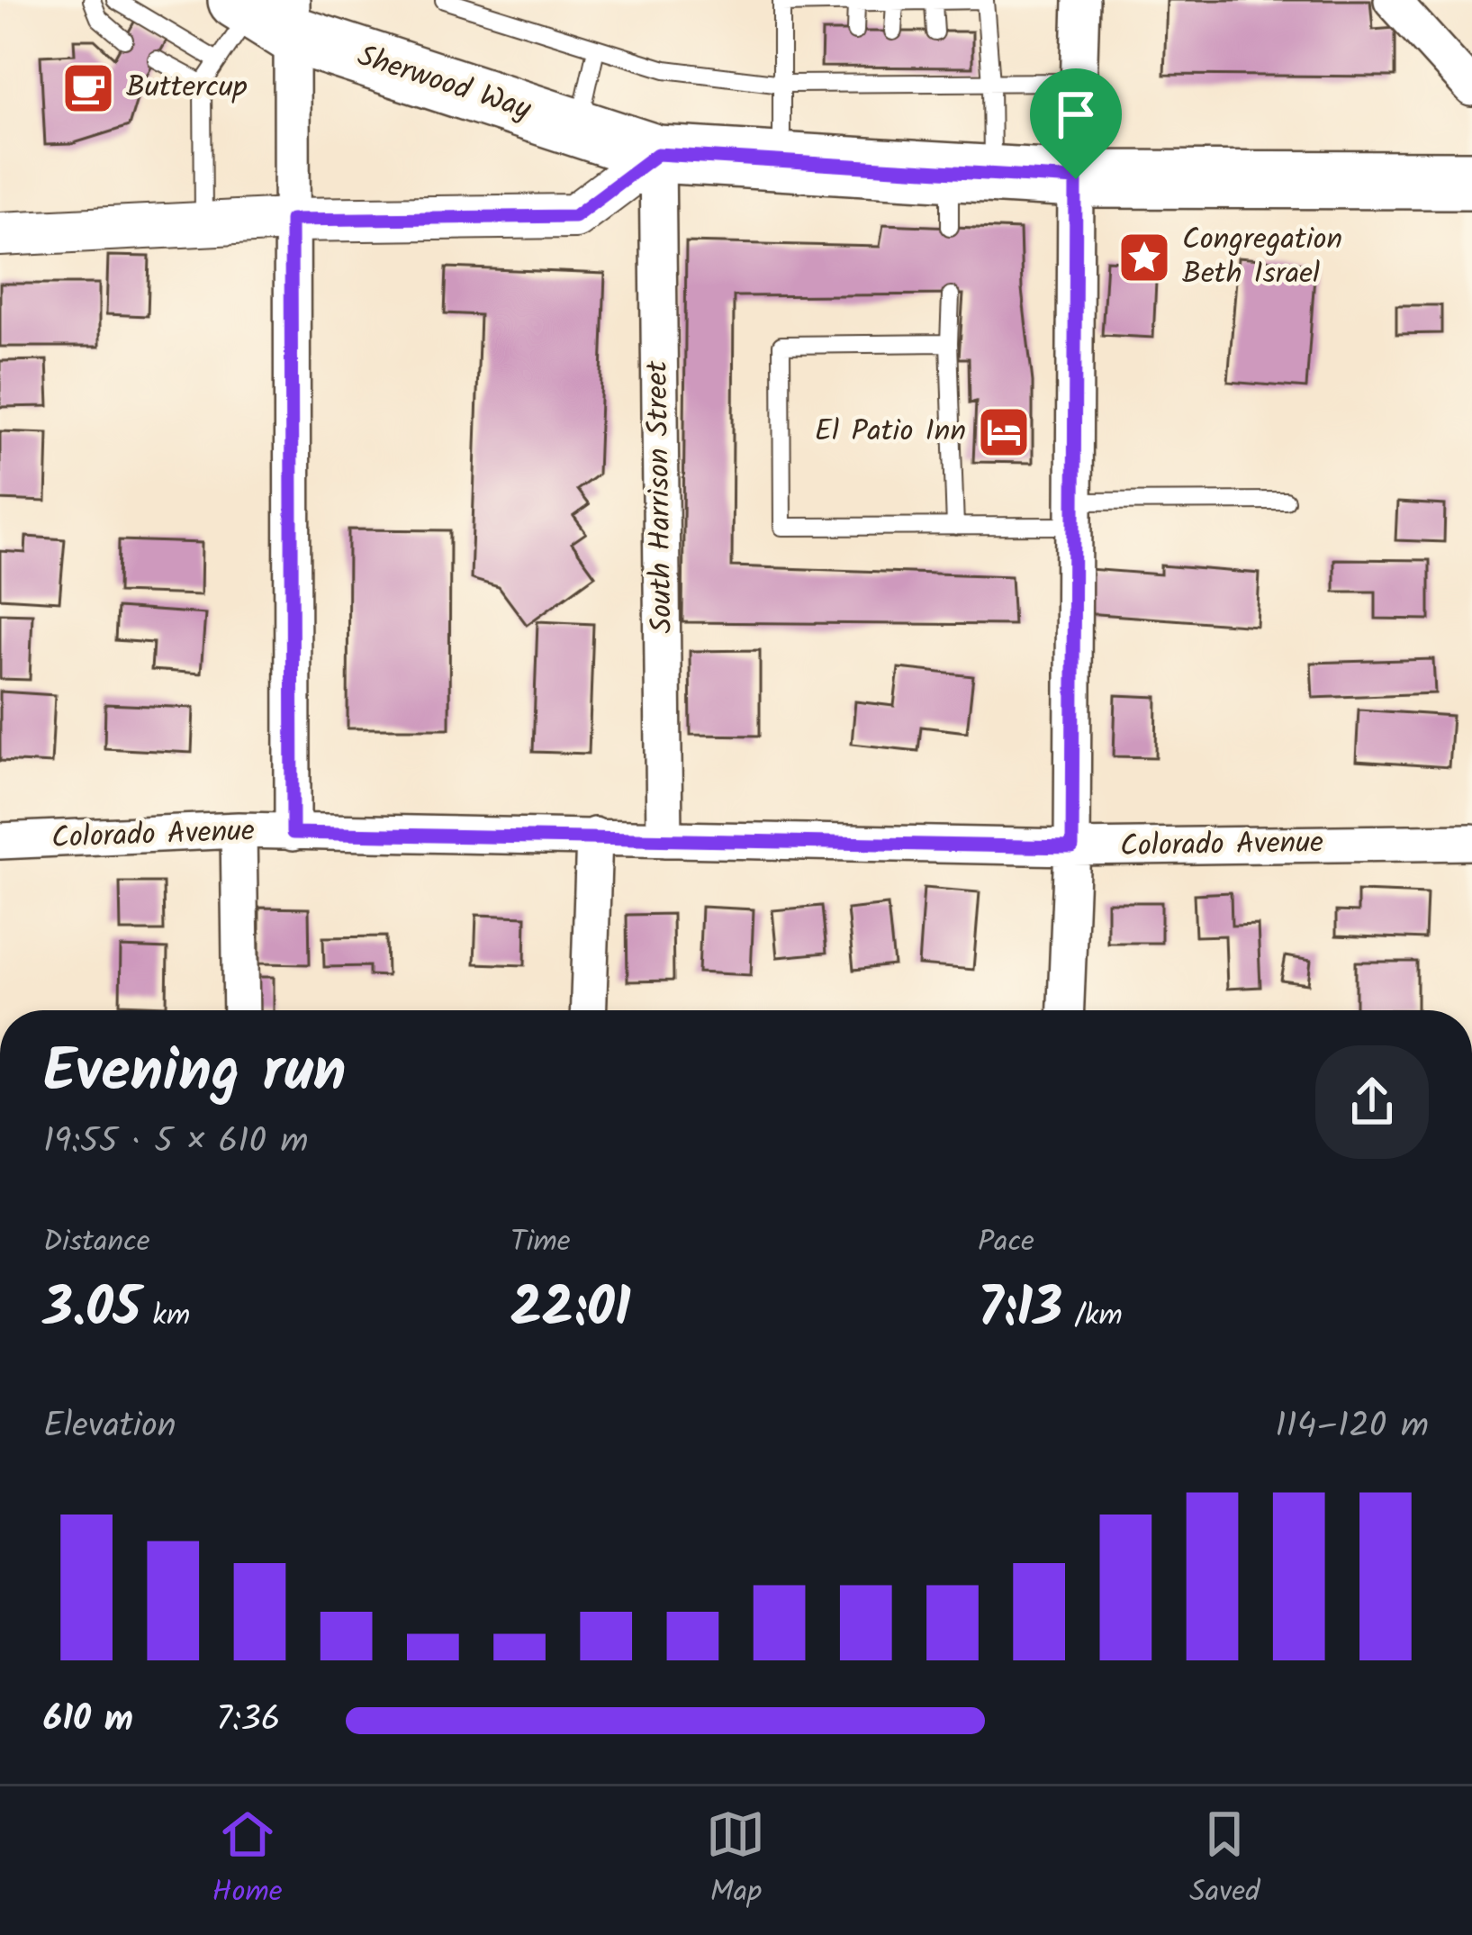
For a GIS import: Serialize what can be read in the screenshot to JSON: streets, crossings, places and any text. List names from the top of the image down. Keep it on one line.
{"streets":{"main road":["Sherwood Way"],"street":["South Harrison Street","Colorado Avenue"]},"crossings":[["Sherwood Way","South Harrison Street"],["South Harrison Street","Colorado Avenue"]],"places":{"cafe":["Buttercup"],"place":["Congregation Beth Israel"],"hotel":["El Patio Inn"]},"page":{"heading":["Evening run","19:55 · 5 × 610 m"],"stats":[["Distance","3.05 km"],["Time","22:01"],["Pace","7:13 /km"]],"chart":["Elevation","114–120 m"],"list":[{"name":"610 m","note":"7:36"}],"tabs":["Home","Map","Saved"]}}
